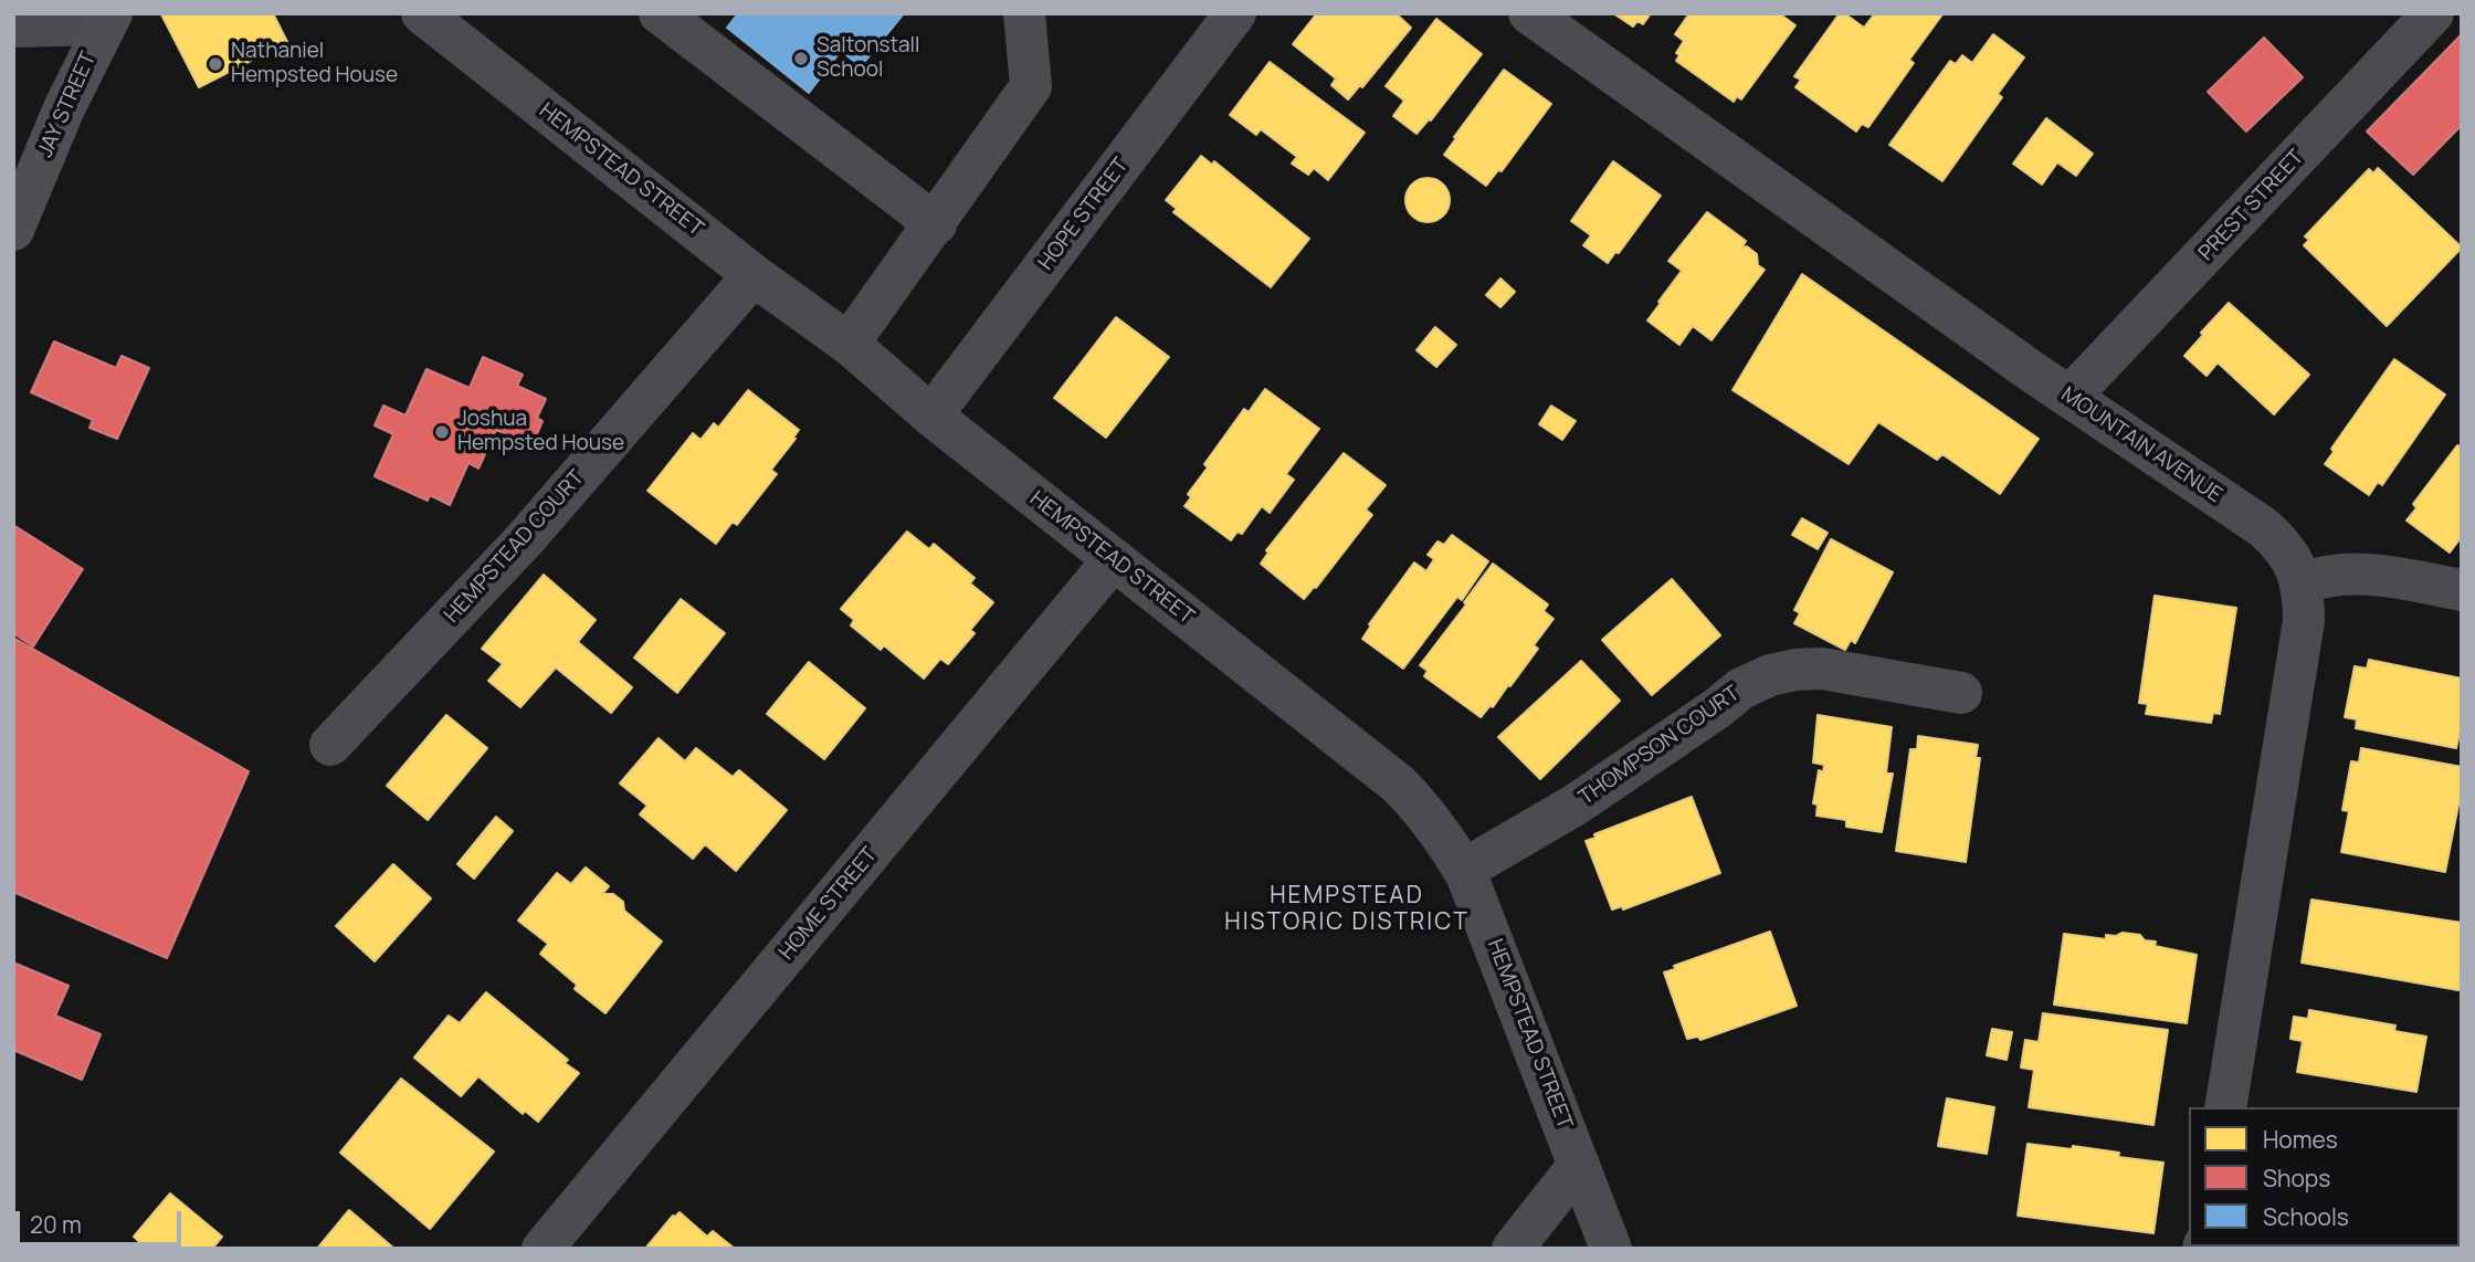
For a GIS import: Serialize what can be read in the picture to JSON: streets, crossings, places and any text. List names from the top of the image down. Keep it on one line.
{"streets":{"main road":["JAY STREET"],"street":["HEMPSTEAD STREET","PREST STREET","HOPE STREET","MOUNTAIN AVENUE","HEMPSTEAD COURT","THOMPSON COURT","HOME STREET"]},"crossings":[["HEMPSTEAD STREET","HOPE STREET"],["HEMPSTEAD STREET","HEMPSTEAD COURT"],["HEMPSTEAD STREET","THOMPSON COURT"],["HEMPSTEAD STREET","HOME STREET"],["PREST STREET","MOUNTAIN AVENUE"]],"districts":["HEMPSTEAD HISTORIC DISTRICT"],"places":["Saltonstall School","Nathaniel Hempsted House","Joshua Hempsted House"],"legend":["Homes","Shops","Schools"],"scale_bar":"20 m"}
